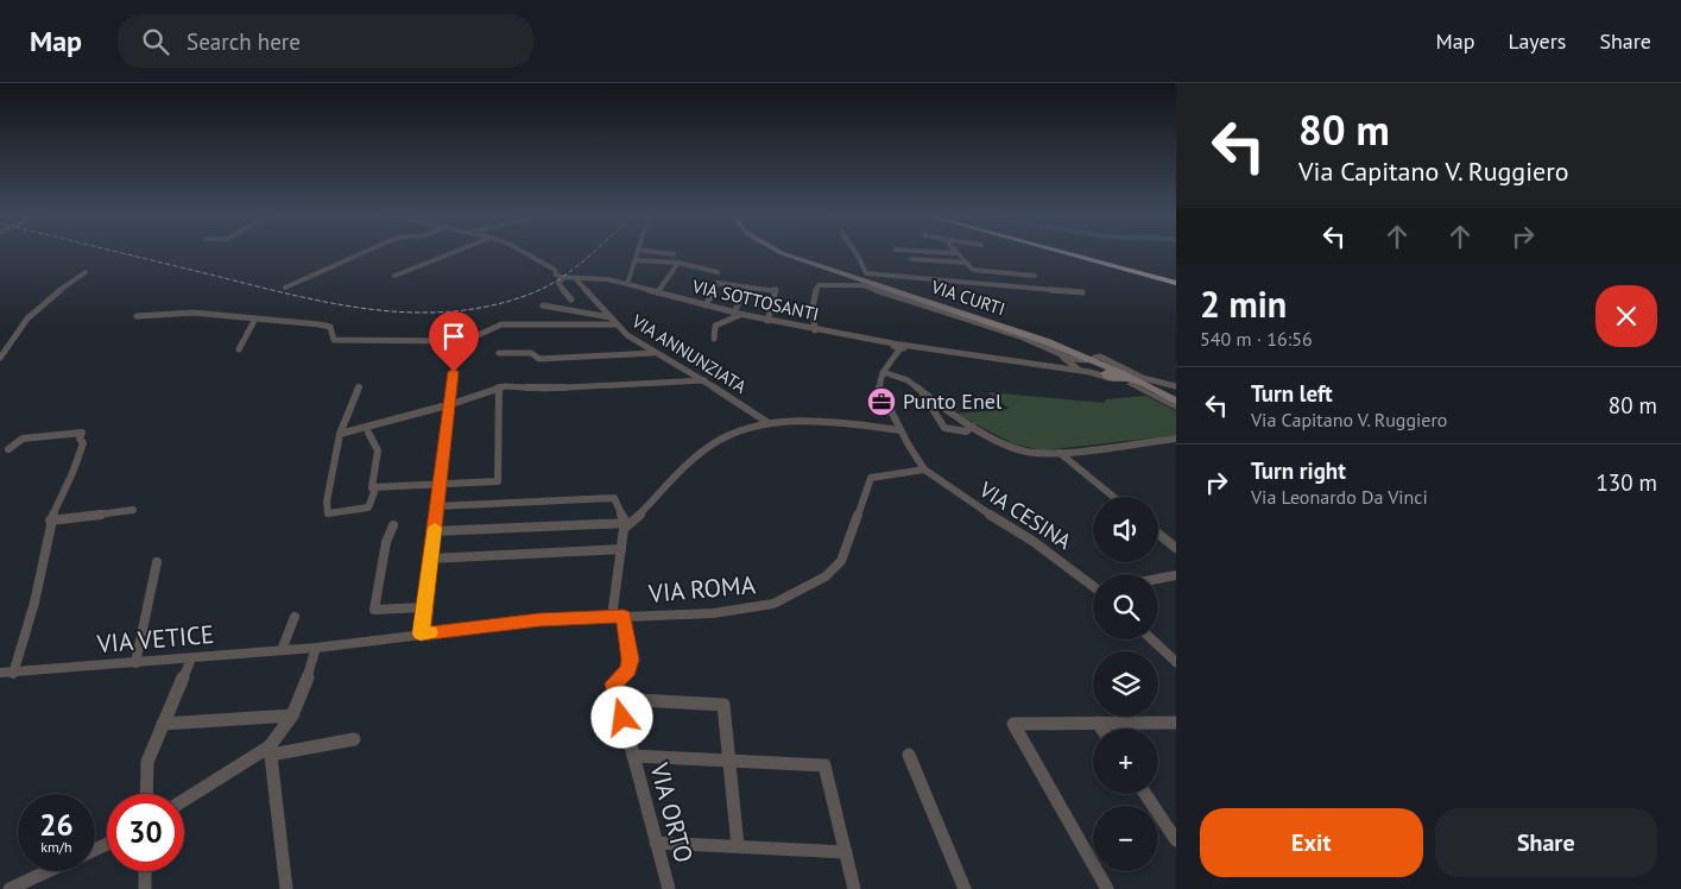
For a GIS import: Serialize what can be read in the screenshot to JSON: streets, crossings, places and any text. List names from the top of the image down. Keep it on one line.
{"streets":{"main road":["VIA CURTI"],"street":["VIA SOTTOSANTI","VIA ANNUNZIATA","VIA CESINA","VIA ROMA","VIA VETICE","VIA ORTO"]},"crossings":[["VIA CURTI","VIA SOTTOSANTI"],["VIA SOTTOSANTI","VIA ANNUNZIATA"],["VIA CESINA","VIA ROMA"],["VIA ROMA","VIA VETICE"]],"places":{"office":["Punto Enel"]},"page":{"header":"Map","search":"Search here","nav":["Map","Layers","Share"],"turn":["80 m","Via Capitano V. Ruggiero"],"heading":["2 min","540 m · 16:56"],"list":[{"name":"Turn left","note":"Via Capitano V. Ruggiero","value":"80 m"},{"name":"Turn right","note":"Via Leonardo Da Vinci","value":"130 m"}],"map_buttons":["+","−"],"speed":"26 km/h","limit":"30","buttons":["Exit","Share"]}}
